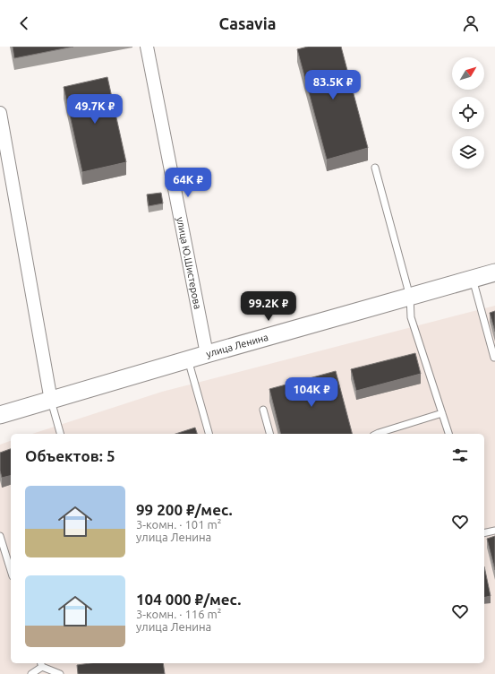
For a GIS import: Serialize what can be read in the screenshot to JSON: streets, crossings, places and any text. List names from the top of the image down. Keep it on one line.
{"streets":{"main road":["улица Ленина"],"street":["улица Ю.Шистерова"]},"crossings":[["улица Ю.Шистерова","улица Ленина"]],"north":"top right","page":{"header":"Casavia","price":["83.5K ₽","49.7K ₽","64K ₽","99.2K ₽","104K ₽"],"heading":"Объектов: 5","list":[{"name":"99 200 ₽/мес.","note":"3-комн. · 101 m² · улица Ленина"},{"name":"104 000 ₽/мес.","note":"3-комн. · 116 m² · улица Ленина"}]}}
